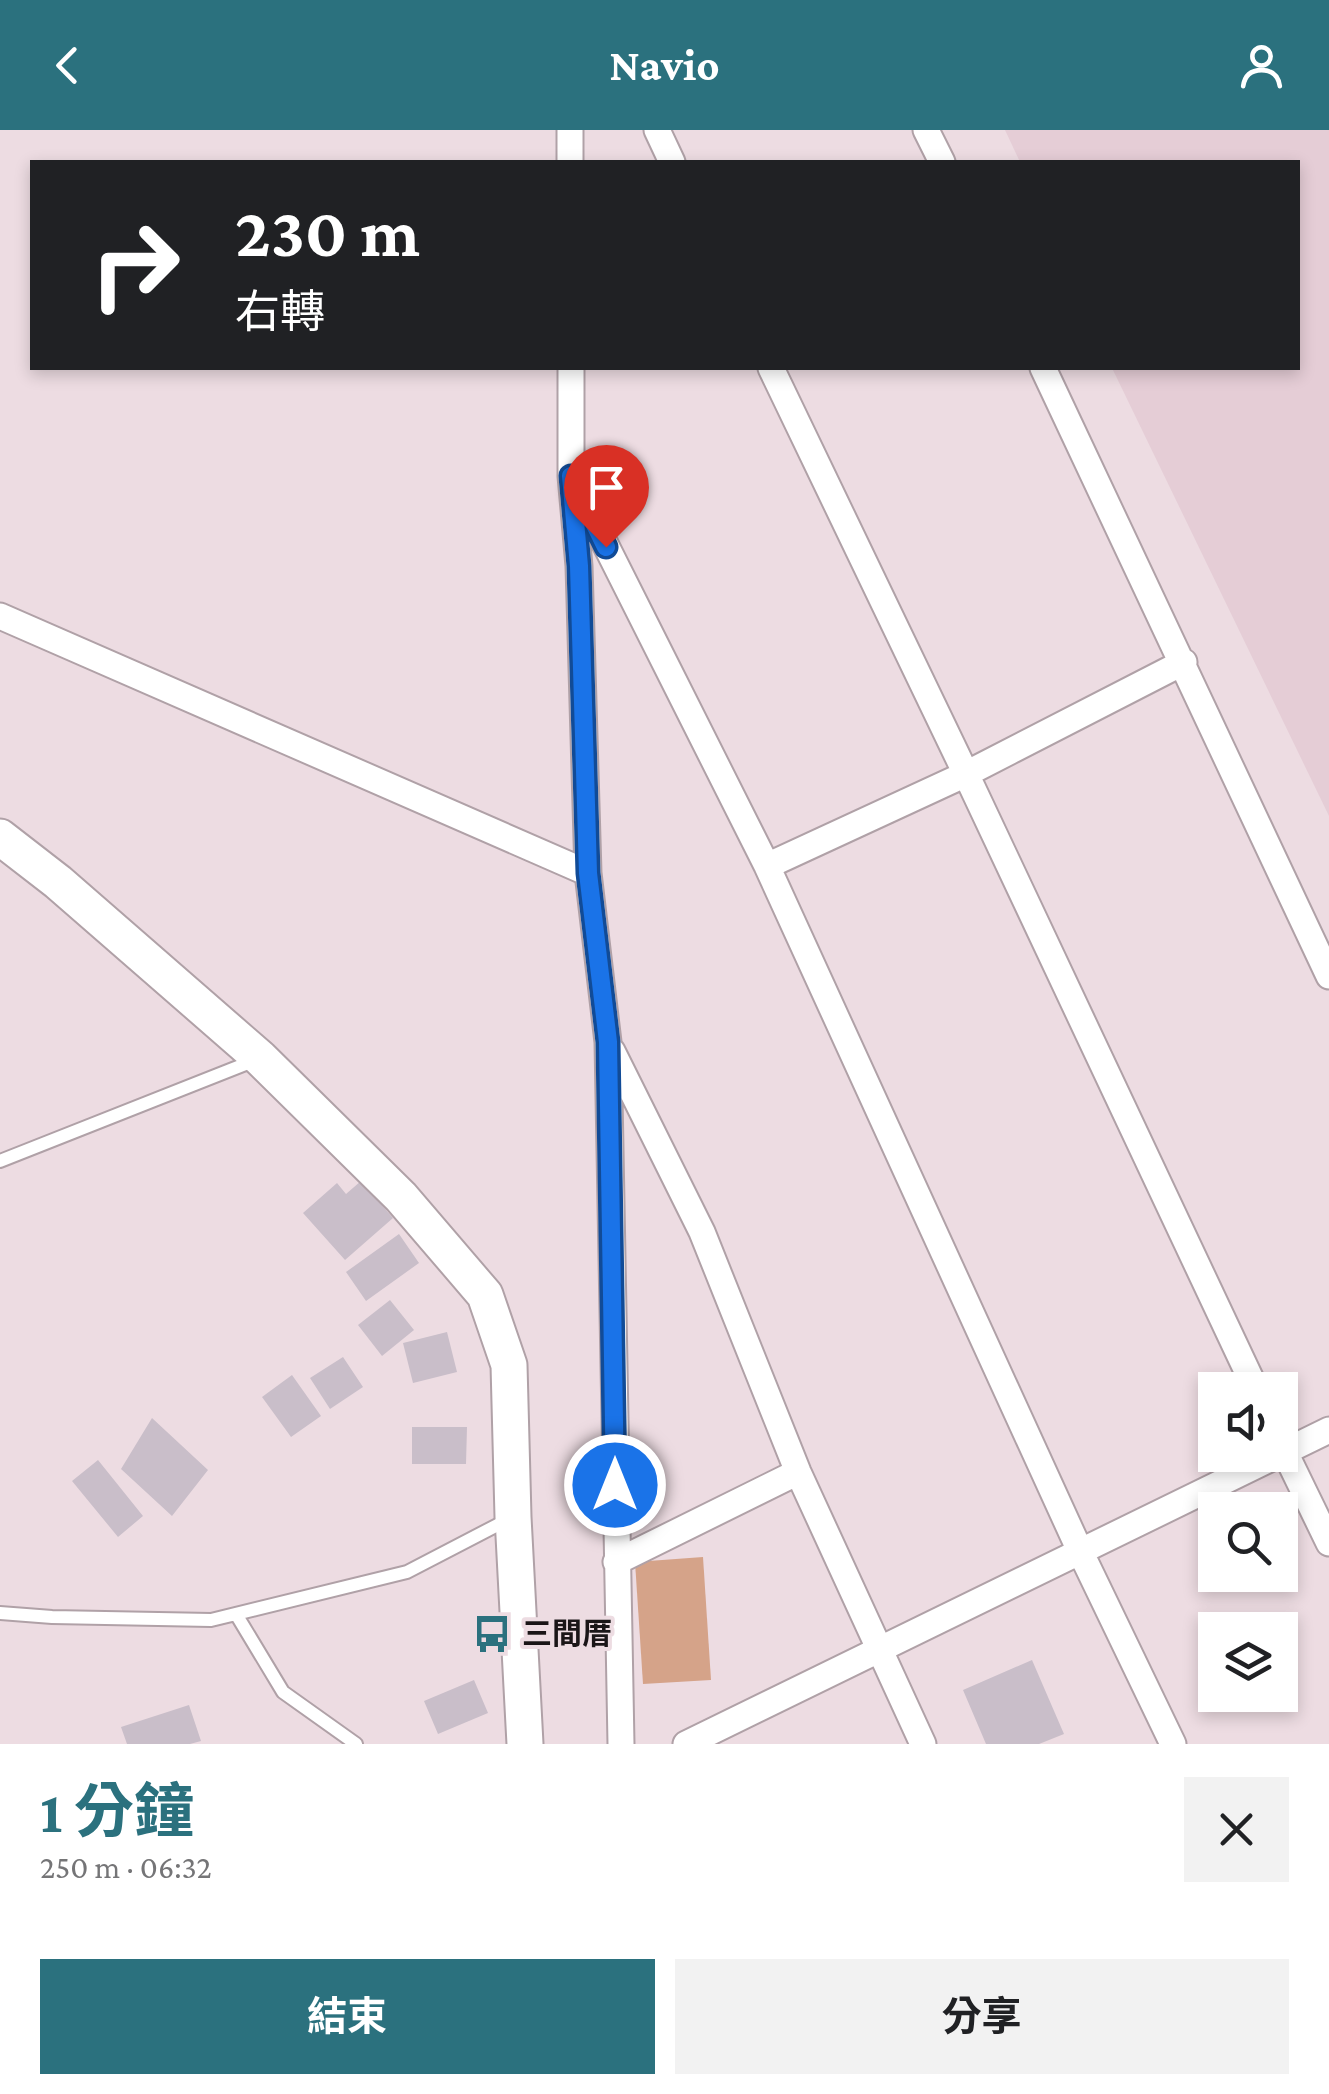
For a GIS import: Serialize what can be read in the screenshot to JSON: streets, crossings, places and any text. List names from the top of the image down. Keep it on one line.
{"places":{"bus stop":["三間厝"]},"page":{"header":"Navio","turn":["230 m","右轉"],"heading":["1 分鐘","250 m · 06:32"],"buttons":["結束","分享"]}}
